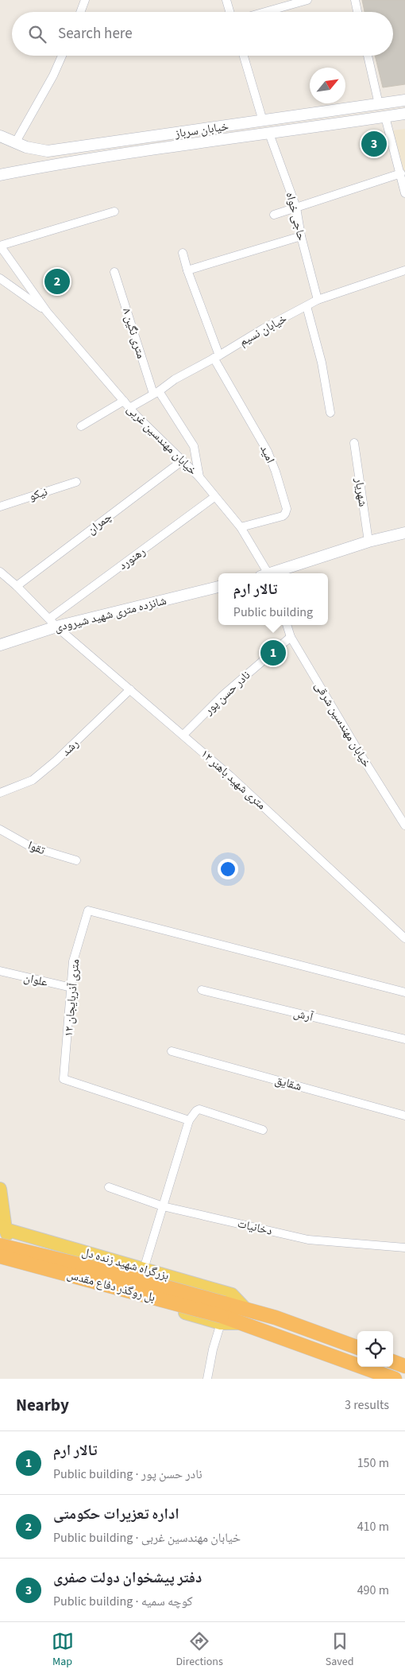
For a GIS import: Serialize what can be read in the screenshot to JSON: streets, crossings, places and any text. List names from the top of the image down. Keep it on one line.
{"streets":{"highway":["بل روگذر دفاع مقدس"],"main road":["خیابان سرباز","شانزده متری شهید شیرودی","بزرگراه شهید زنده دل"],"street":["حاجی خواه","خیابان نسیم","۸ متری نگین","خیابان مهندسین غربی","امید","شهریار","نیکو","چمران","رهنورد","نادر حسن پور","خیابان مهندسین شرقی","رشد","۱۲ متری شهید باهنر","تقوا","علوان","۱۲ متری آذربایجان","آرش","شقایق","دخانیات"]},"crossings":[["خیابان سرباز","حاجی خواه"],["حاجی خواه","خیابان نسیم"],["خیابان نسیم","۸ متری نگین"],["خیابان نسیم","خیابان مهندسین غربی"],["خیابان نسیم","امید"],["۸ متری نگین","خیابان مهندسین غربی"],["خیابان مهندسین غربی","امید"],["خیابان مهندسین غربی","چمران"],["خیابان مهندسین غربی","رهنورد"],["چمران","۱۲ متری شهید باهنر"],["رهنورد","شانزده متری شهید شیرودی"],["رهنورد","۱۲ متری شهید باهنر"],["شانزده متری شهید شیرودی","۱۲ متری شهید باهنر"],["نادر حسن پور","خیابان مهندسین شرقی"],["نادر حسن پور","۱۲ متری شهید باهنر"],["رشد","۱۲ متری شهید باهنر"],["علوان","۱۲ متری آذربایجان"]],"north":"top right","page":{"search":"Search here","pins":["3","2","1"],"popup":["تالار ارم","Public building"],"heading":["Nearby","3 results"],"list":[{"mark":"1","name":"تالار ارم","note":"Public building · نادر حسن پور","value":"150 m"},{"mark":"2","name":"اداره تعزیرات حکومتی","note":"Public building · خیابان مهندسین غربی","value":"410 m"},{"mark":"3","name":"دفتر پیشخوان دولت صفری","note":"Public building · کوچه سمیه","value":"490 m"}],"nav":["Map","Directions","Saved"]}}
